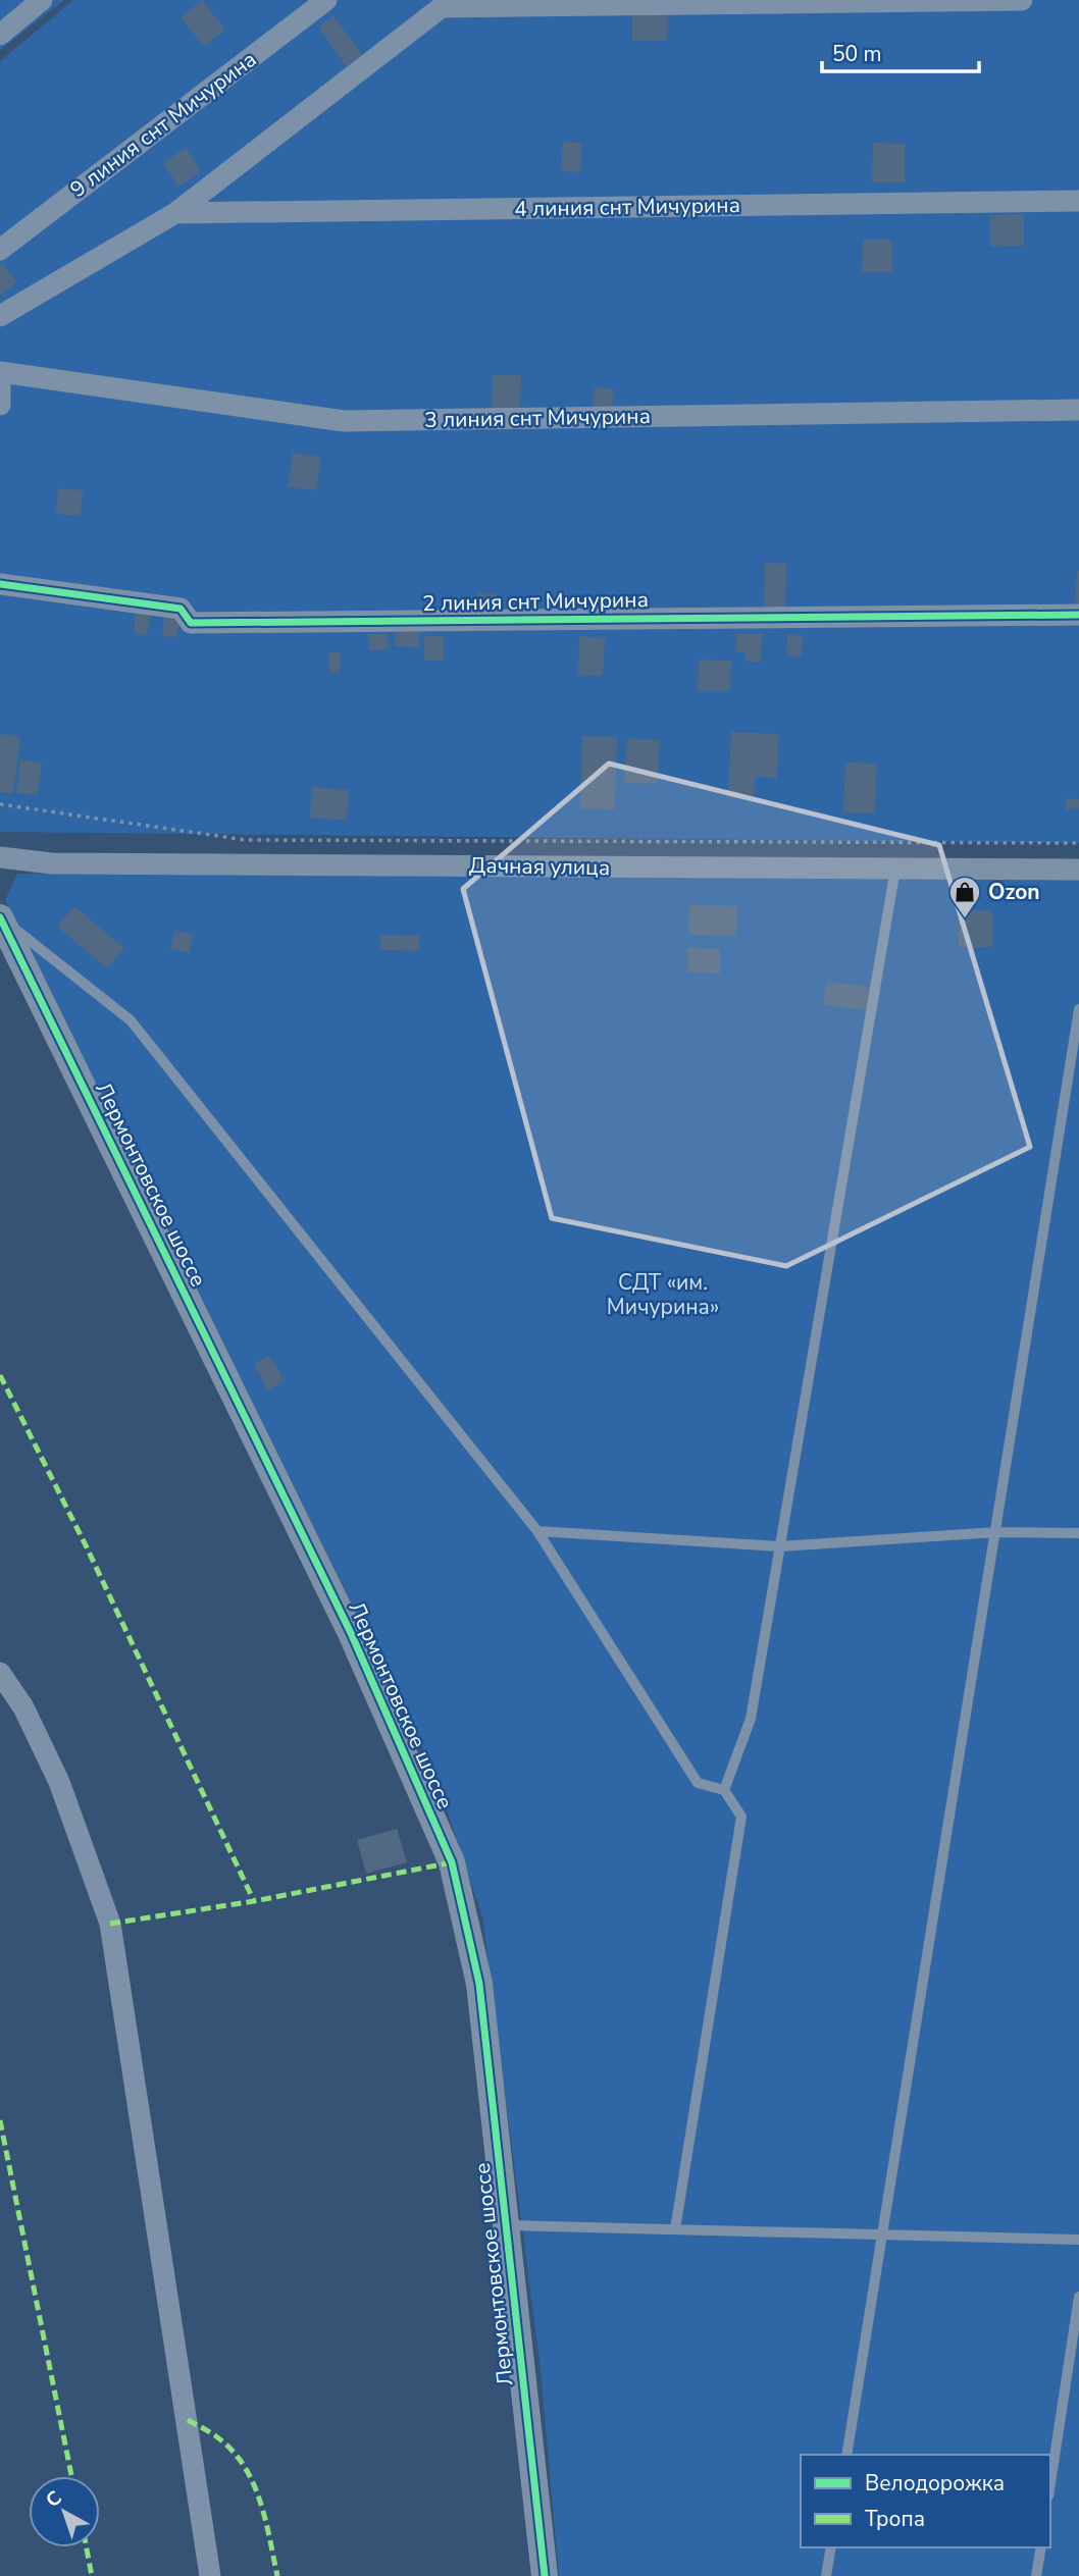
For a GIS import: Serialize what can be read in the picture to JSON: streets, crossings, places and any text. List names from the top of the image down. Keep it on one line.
{"streets":{"street":["9 линия снт Мичурина","4 линия снт Мичурина","3 линия снт Мичурина","2 линия снт Мичурина","Дачная улица","Лермонтовское шоссе"]},"parks":["СДТ «им. Мичурина»"],"places":{"shop":["Ozon"]},"legend":["Велодорожка","Тропа"],"scale_bar":"50 m","north":"top left"}
